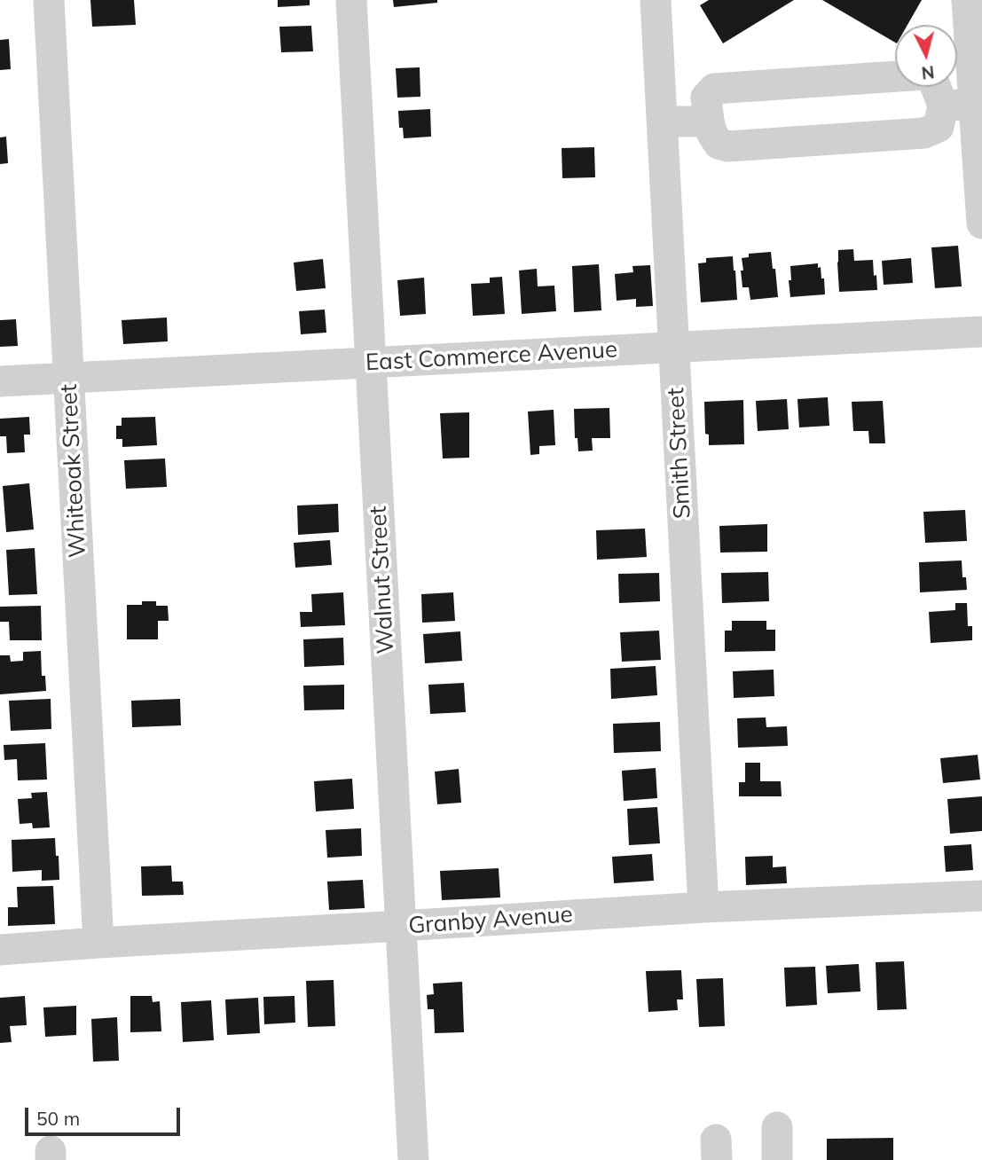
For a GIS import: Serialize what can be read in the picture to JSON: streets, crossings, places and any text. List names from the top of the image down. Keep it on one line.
{"streets":{"street":["East Commerce Avenue","Smith Street","Whiteoak Street","Walnut Street","Granby Avenue"]},"crossings":[["East Commerce Avenue","Smith Street"],["East Commerce Avenue","Whiteoak Street"],["East Commerce Avenue","Walnut Street"],["Smith Street","Granby Avenue"],["Whiteoak Street","Granby Avenue"],["Walnut Street","Granby Avenue"]],"scale_bar":"50 m","north":"bottom"}
